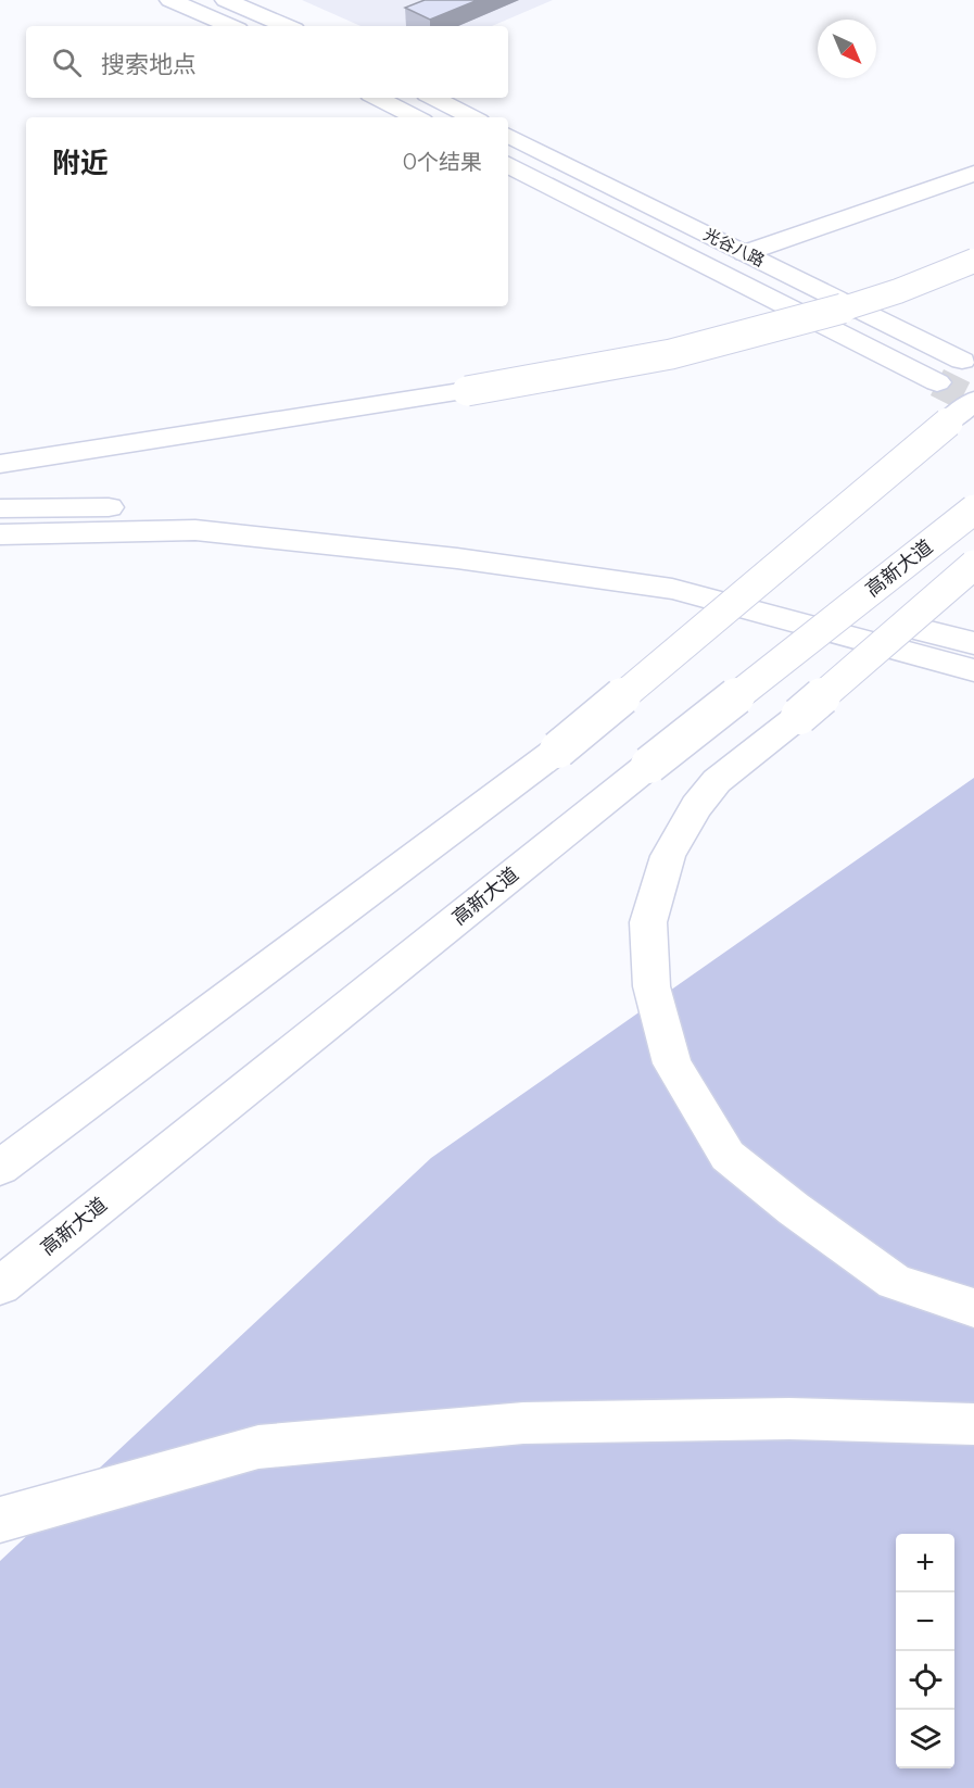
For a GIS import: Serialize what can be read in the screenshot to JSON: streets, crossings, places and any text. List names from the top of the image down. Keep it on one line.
{"streets":{"main road":["光谷八路","高新大道"]},"north":"bottom right","page":{"search":"搜索地点","heading":["附近","0个结果"],"map_buttons":["+","−"]}}
